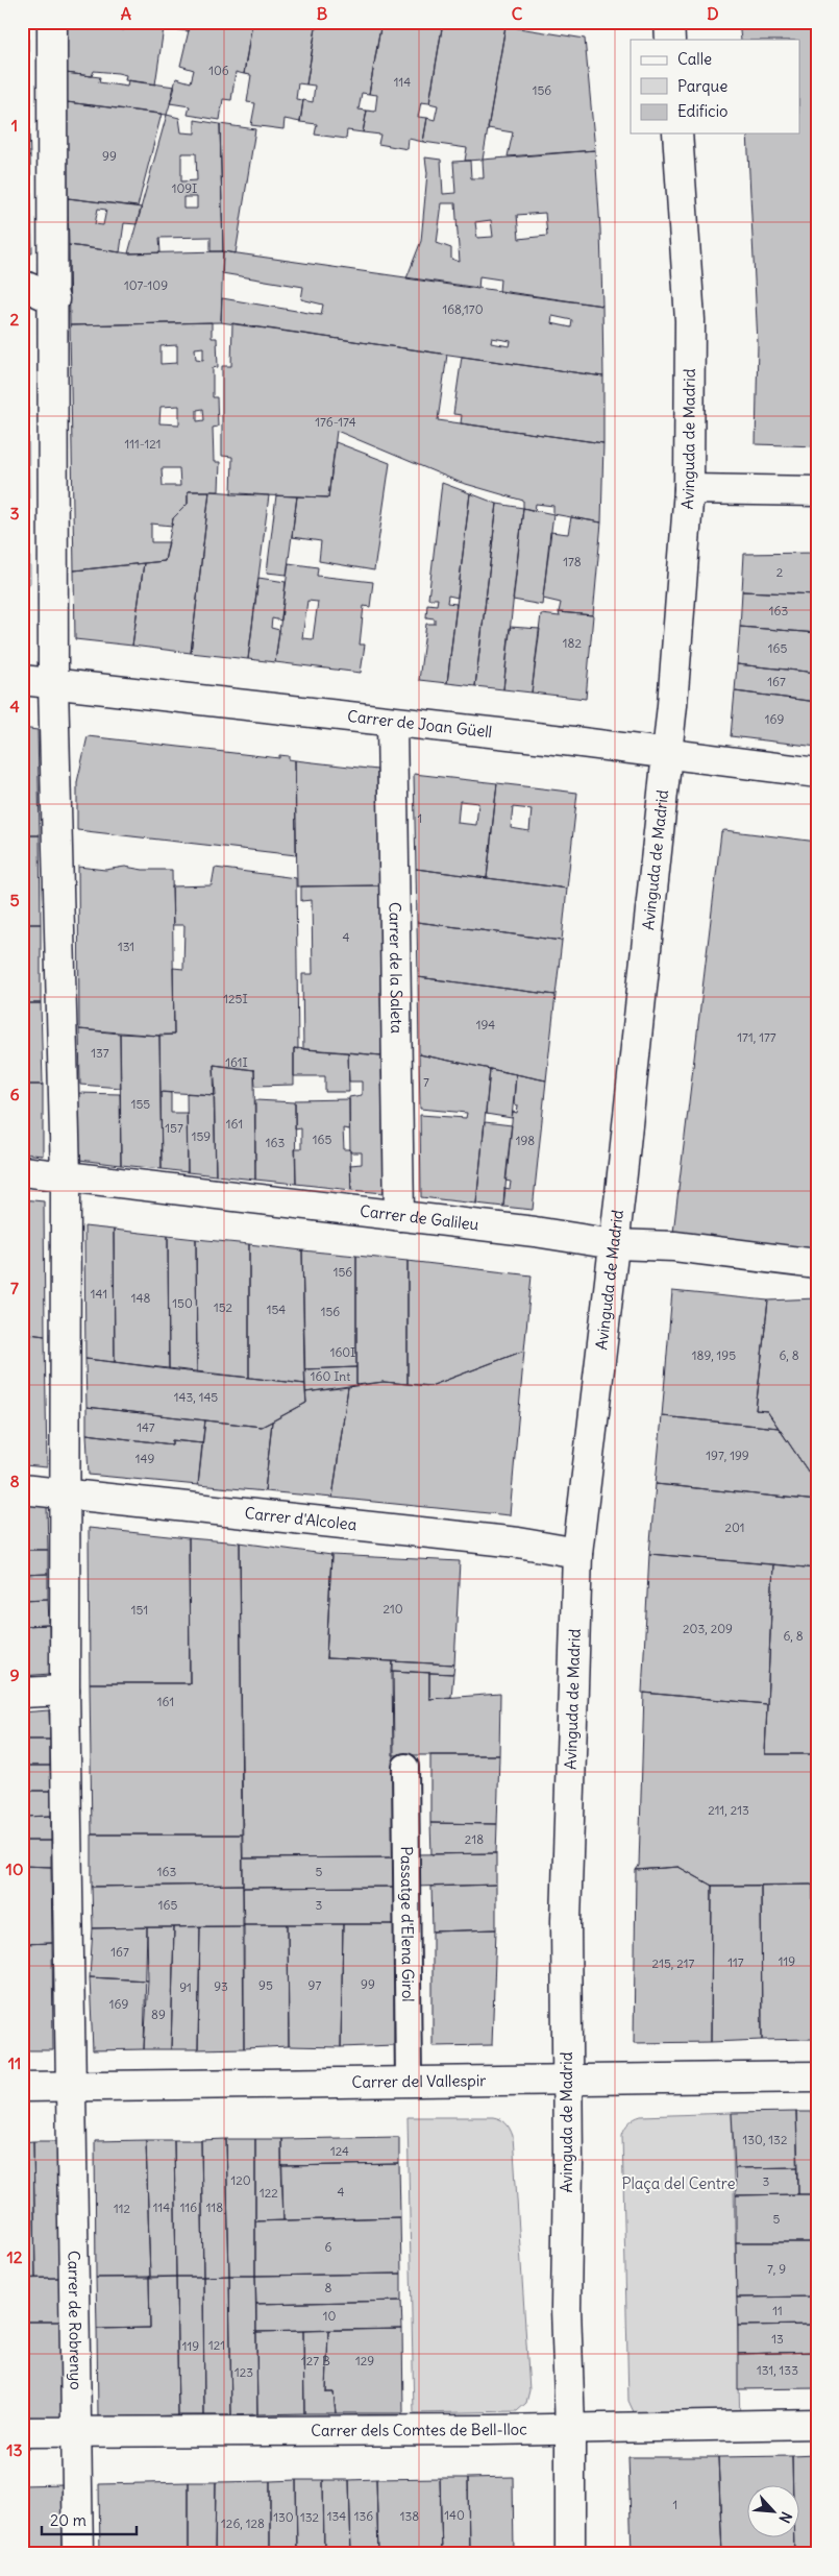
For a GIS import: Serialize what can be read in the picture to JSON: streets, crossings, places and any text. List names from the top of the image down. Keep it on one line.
{"streets":{"street":["Avinguda de Madrid","Carrer de Joan Güell","Carrer de la Saleta","Carrer de Galileu","Carrer d'Alcolea","Passatge d'Elena Girol","Carrer del Vallespir","Carrer de Robrenyo","Carrer dels Comtes de Bell-lloc"]},"crossings":[["Avinguda de Madrid","Carrer de Joan Güell"],["Avinguda de Madrid","Carrer de Galileu"],["Avinguda de Madrid","Carrer d'Alcolea"],["Avinguda de Madrid","Carrer del Vallespir"],["Avinguda de Madrid","Carrer dels Comtes de Bell-lloc"],["Carrer de Joan Güell","Carrer de la Saleta"],["Carrer de Joan Güell","Carrer de Robrenyo"],["Carrer de la Saleta","Carrer de Galileu"],["Carrer de Galileu","Carrer de Robrenyo"],["Carrer d'Alcolea","Carrer de Robrenyo"],["Passatge d'Elena Girol","Carrer del Vallespir"],["Carrer del Vallespir","Carrer de Robrenyo"],["Carrer de Robrenyo","Carrer dels Comtes de Bell-lloc"]],"parks":["Plaça del Centre"],"house_numbers":["106","114","156","99","109I","107-109","168,170","176-174","111-121","178","2","163","182","165","167","169","1","4","131","125I","194","171, 177","137","161I","7","155","161","157","159","165","198","163","156","141","148","150","152","154","156","160I","189, 195","6, 8","160 Int","143, 145","147","197, 199","149","201","210","151","203, 209","6, 8","161","211, 213","218","163","5","165","3","167","119","117","215, 217","99","95","97","93","91","169","89","130, 132","124","120","3","4","122","114","116","118","112","5","6","7, 9","8","11","10","13","121","119","127 B","129","131, 133","123","1","140","134","136","138","130","132","126, 128"],"legend":["Calle","Parque","Edificio"],"scale_bar":"20 m","north":"bottom right","grid":{"columns":["A","B","C","D"],"rows":["1","2","3","4","5","6","7","8","9","10","11","12","13"]}}
